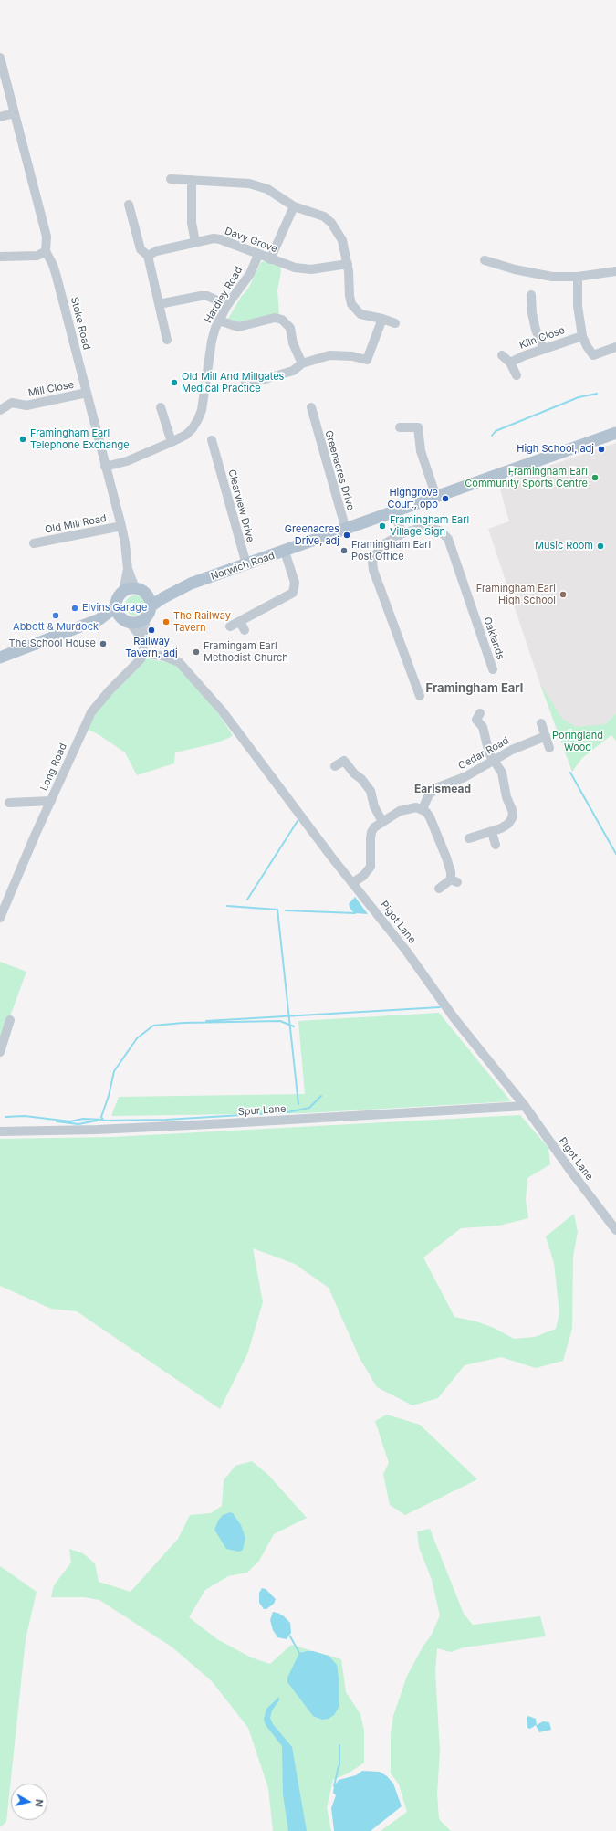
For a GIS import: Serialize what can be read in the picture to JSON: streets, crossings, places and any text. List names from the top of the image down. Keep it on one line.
{"streets":{"main road":["Norwich Road"],"street":["Davy Grove","Hardley Road","Stoke Road","Kiln Close","Mill Close","Greenacres Drive","Clearview Drive","Old Mill Road","Oaklands","Cedar Road","Long Road","Pigot Lane","Spur Lane"]},"crossings":[["Davy Grove","Hardley Road"],["Hardley Road","Stoke Road"],["Stoke Road","Mill Close"],["Stoke Road","Old Mill Road"],["Stoke Road","Norwich Road"],["Greenacres Drive","Norwich Road"],["Clearview Drive","Norwich Road"],["Long Road","Pigot Lane"],["Pigot Lane","Spur Lane"]],"districts":["Framingham Earl","Earlsmead"],"parks":["Poringland Wood"],"places":["Old Mill And Millgates Medical Practice","Framingham Earl Telephone Exchange","High School, adj","Framingham Earl Community Sports Centre","Highgrove Court, opp","Framingham Earl Village Sign","Greenacres Drive, adj","Music Room","Framingham Earl Post Office","Framingham Earl High School","Elvins Garage","Abbott & Murdock","The Railway Tavern","Railway Tavern, adj","The School House","Framingam Earl Methodist Church"],"north":"right"}
